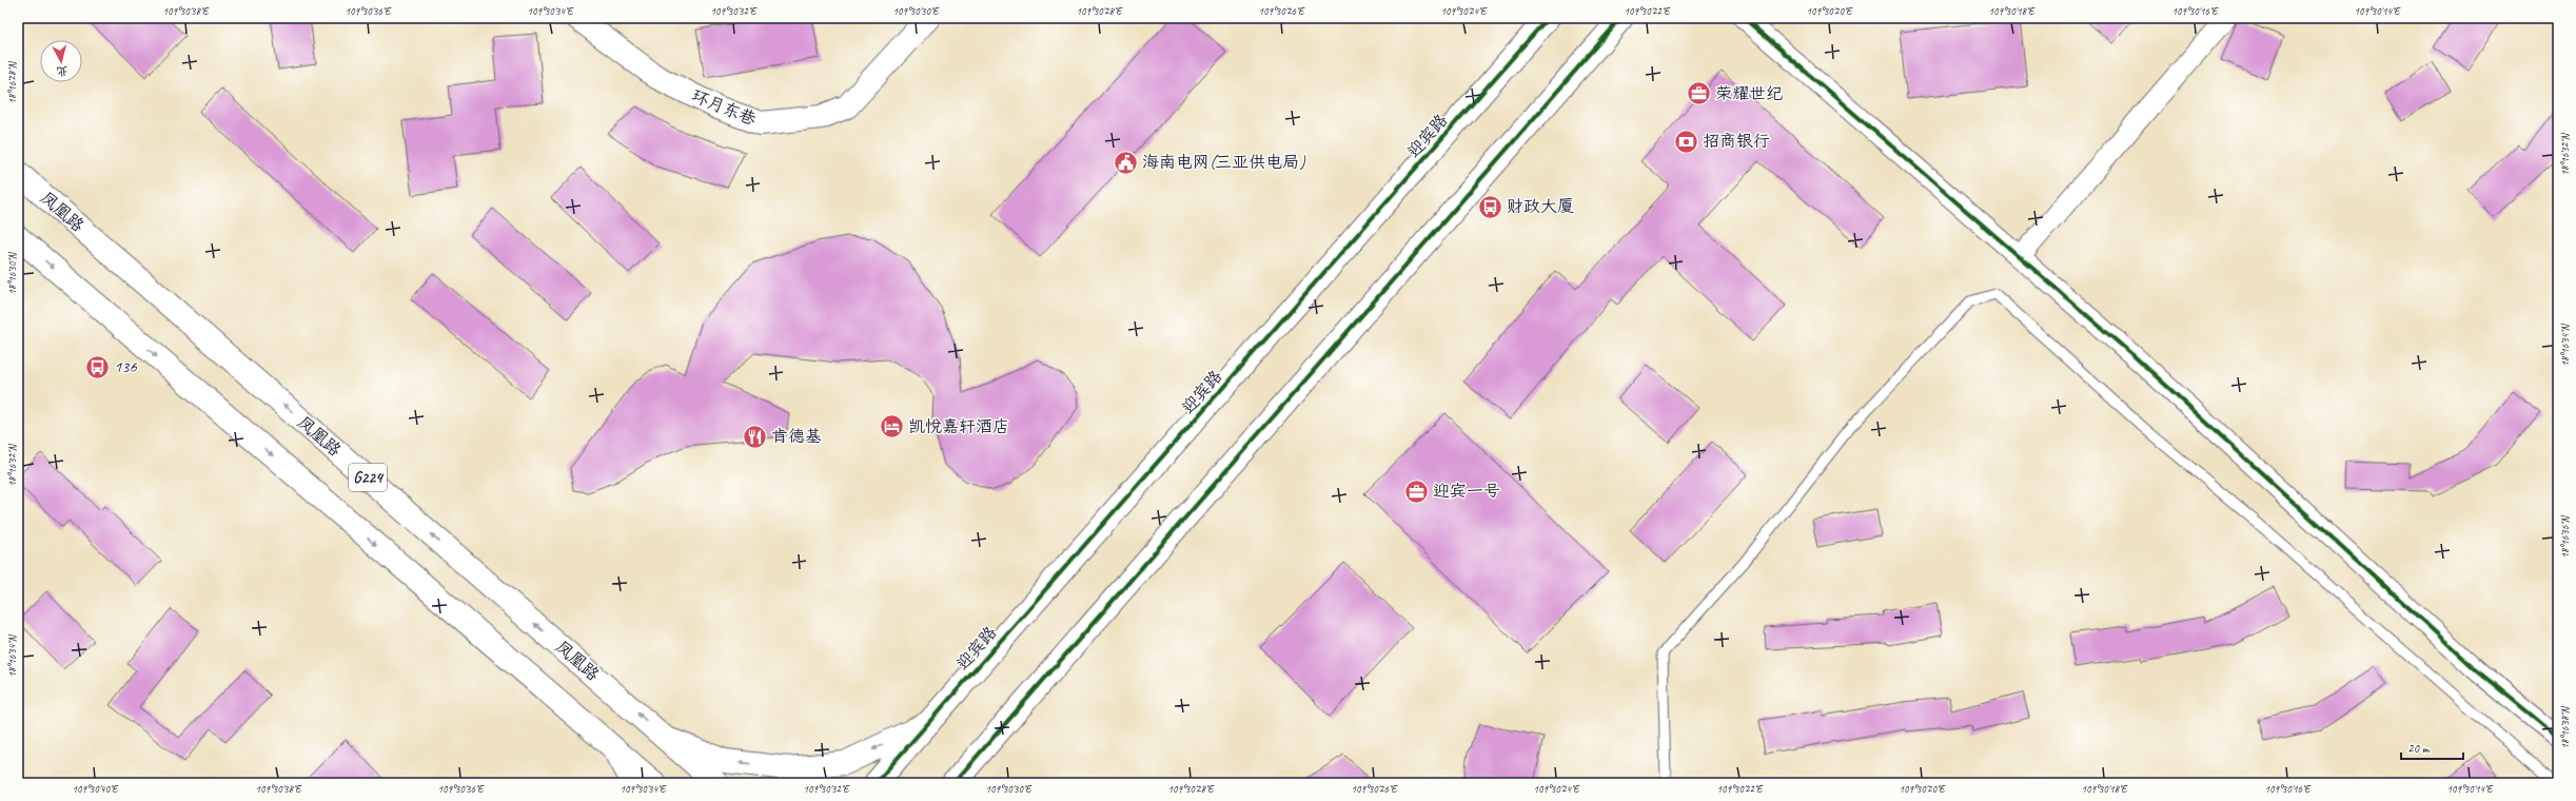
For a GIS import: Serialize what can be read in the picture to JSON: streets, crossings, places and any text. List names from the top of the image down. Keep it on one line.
{"streets":{"main road":["环月东巷","迎宾路","凤凰路","G224"]},"places":{"office":["荣耀世纪","迎宾一号"],"bank":["招商银行"],"public building":["海南电网(三亚供电局)"],"bus stop":["财政大厦","136"],"hotel":["凯悦嘉轩酒店"],"restaurant":["肯德基"]},"scale_bar":"20 m","north":"bottom","coordinates":["109°30'38\"E","109°30'36\"E","109°30'34\"E","109°30'32\"E","109°30'30\"E","109°30'28\"E","109°30'26\"E","109°30'24\"E","109°30'22\"E","109°30'20\"E","109°30'18\"E","109°30'16\"E","109°30'14\"E","18°16'28\"N","18°16'32\"N","18°16'30\"N","18°16'34\"N","18°16'36\"N","18°16'38\"N","109°30'40\"E"]}
